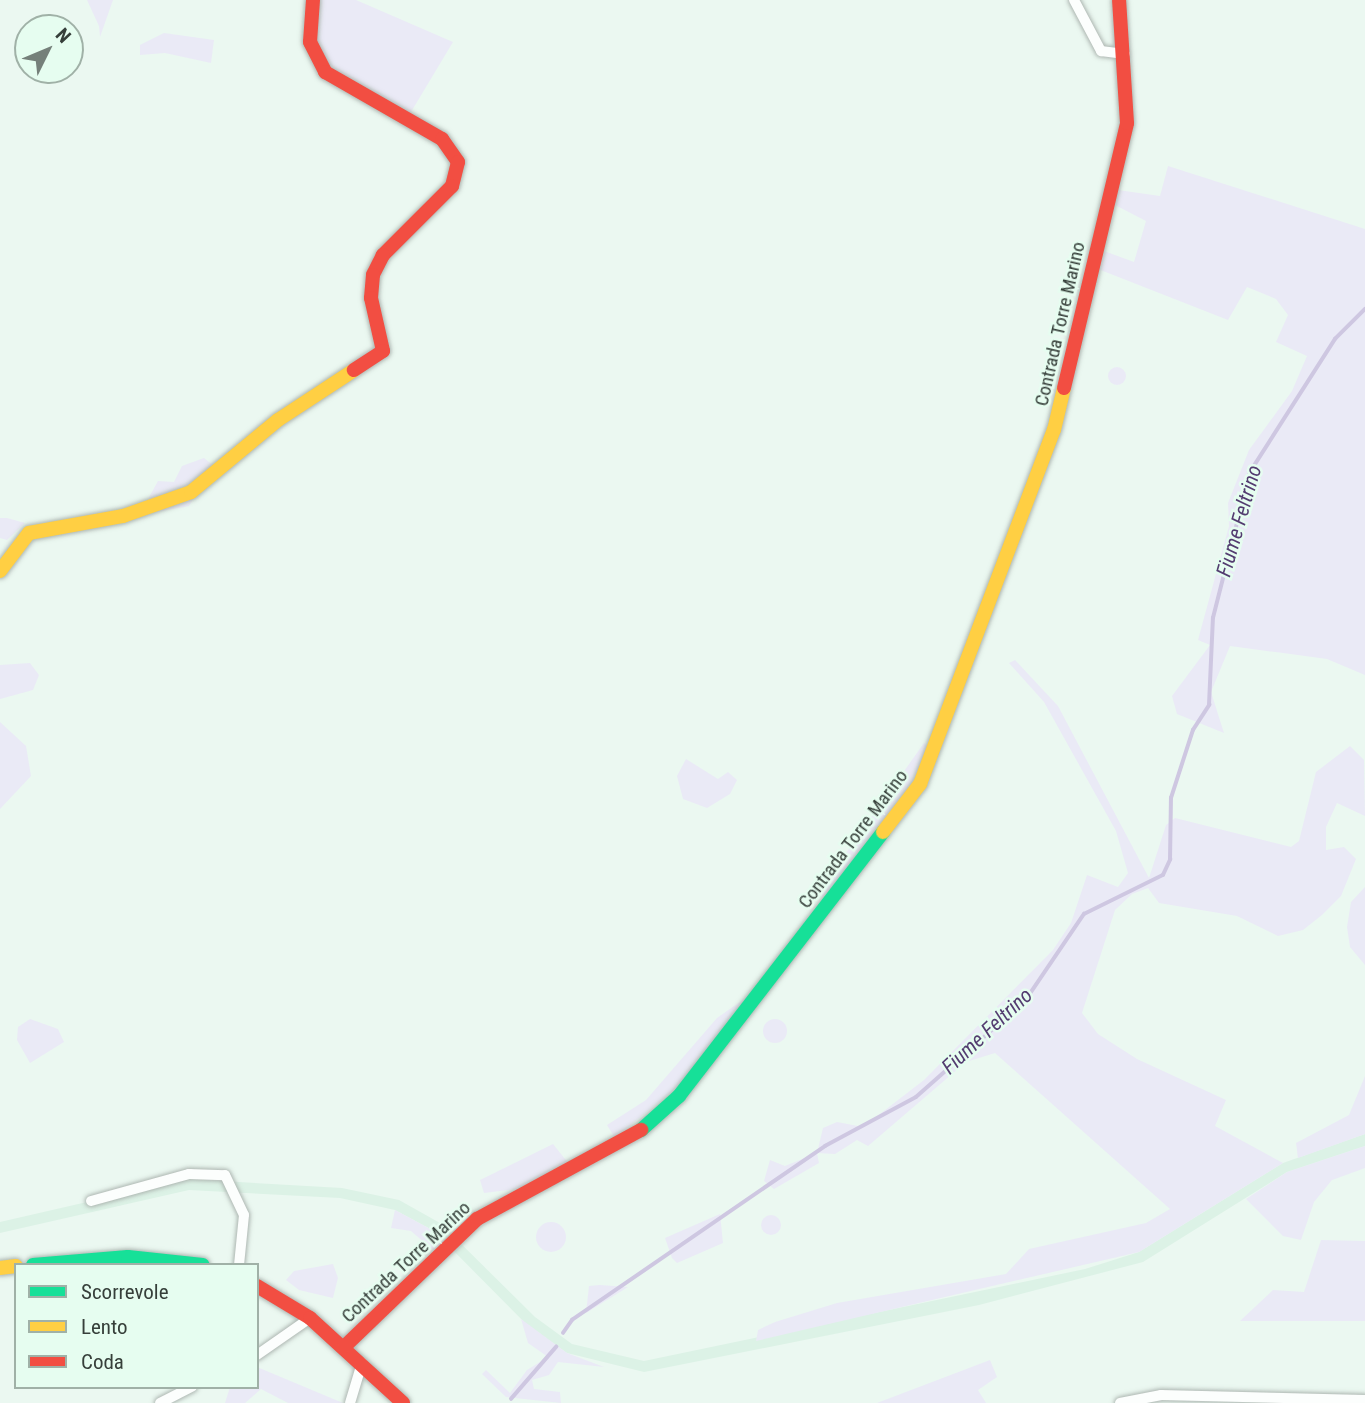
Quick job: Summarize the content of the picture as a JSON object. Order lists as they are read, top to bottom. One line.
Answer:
{"streets":{"street":["Contrada Torre Marino"]},"water":["Fiume Feltrino"],"legend":["Scorrevole","Lento","Coda"],"north":"top right"}
